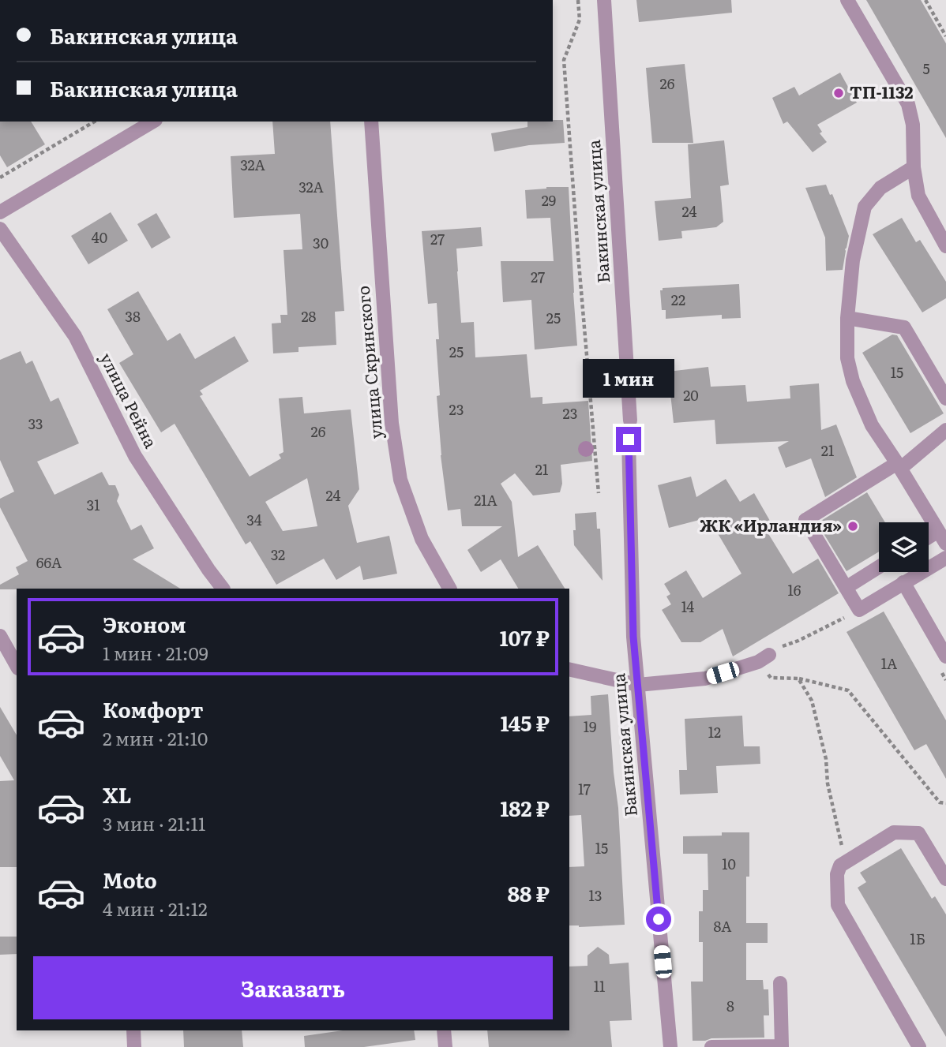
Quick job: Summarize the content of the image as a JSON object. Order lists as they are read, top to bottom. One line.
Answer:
{"streets":{"street":["Бакинская улица","улица Скринского","улица Рейна"]},"places":["ТП-1132","ЖК «Ирландия»"],"house_numbers":["5","26","32А","32А","29","24","40","27","30","27","22","38","28","25","25","15","20","23","23","33","26","21","21","24","21А","31","34","32","66А","16","14","1А","19","12","17","15","10","13","8А","1Б","11","8"],"page":{"banner":["Бакинская улица","Бакинская улица"],"bubble":"1 мин","list":[{"name":"Эконом","note":"1 мин · 21:09","value":"107 ₽"},{"name":"Комфорт","note":"2 мин · 21:10","value":"145 ₽"},{"name":"XL","note":"3 мин · 21:11","value":"182 ₽"},{"name":"Moto","note":"4 мин · 21:12","value":"88 ₽"}],"buttons":"Заказать"}}
